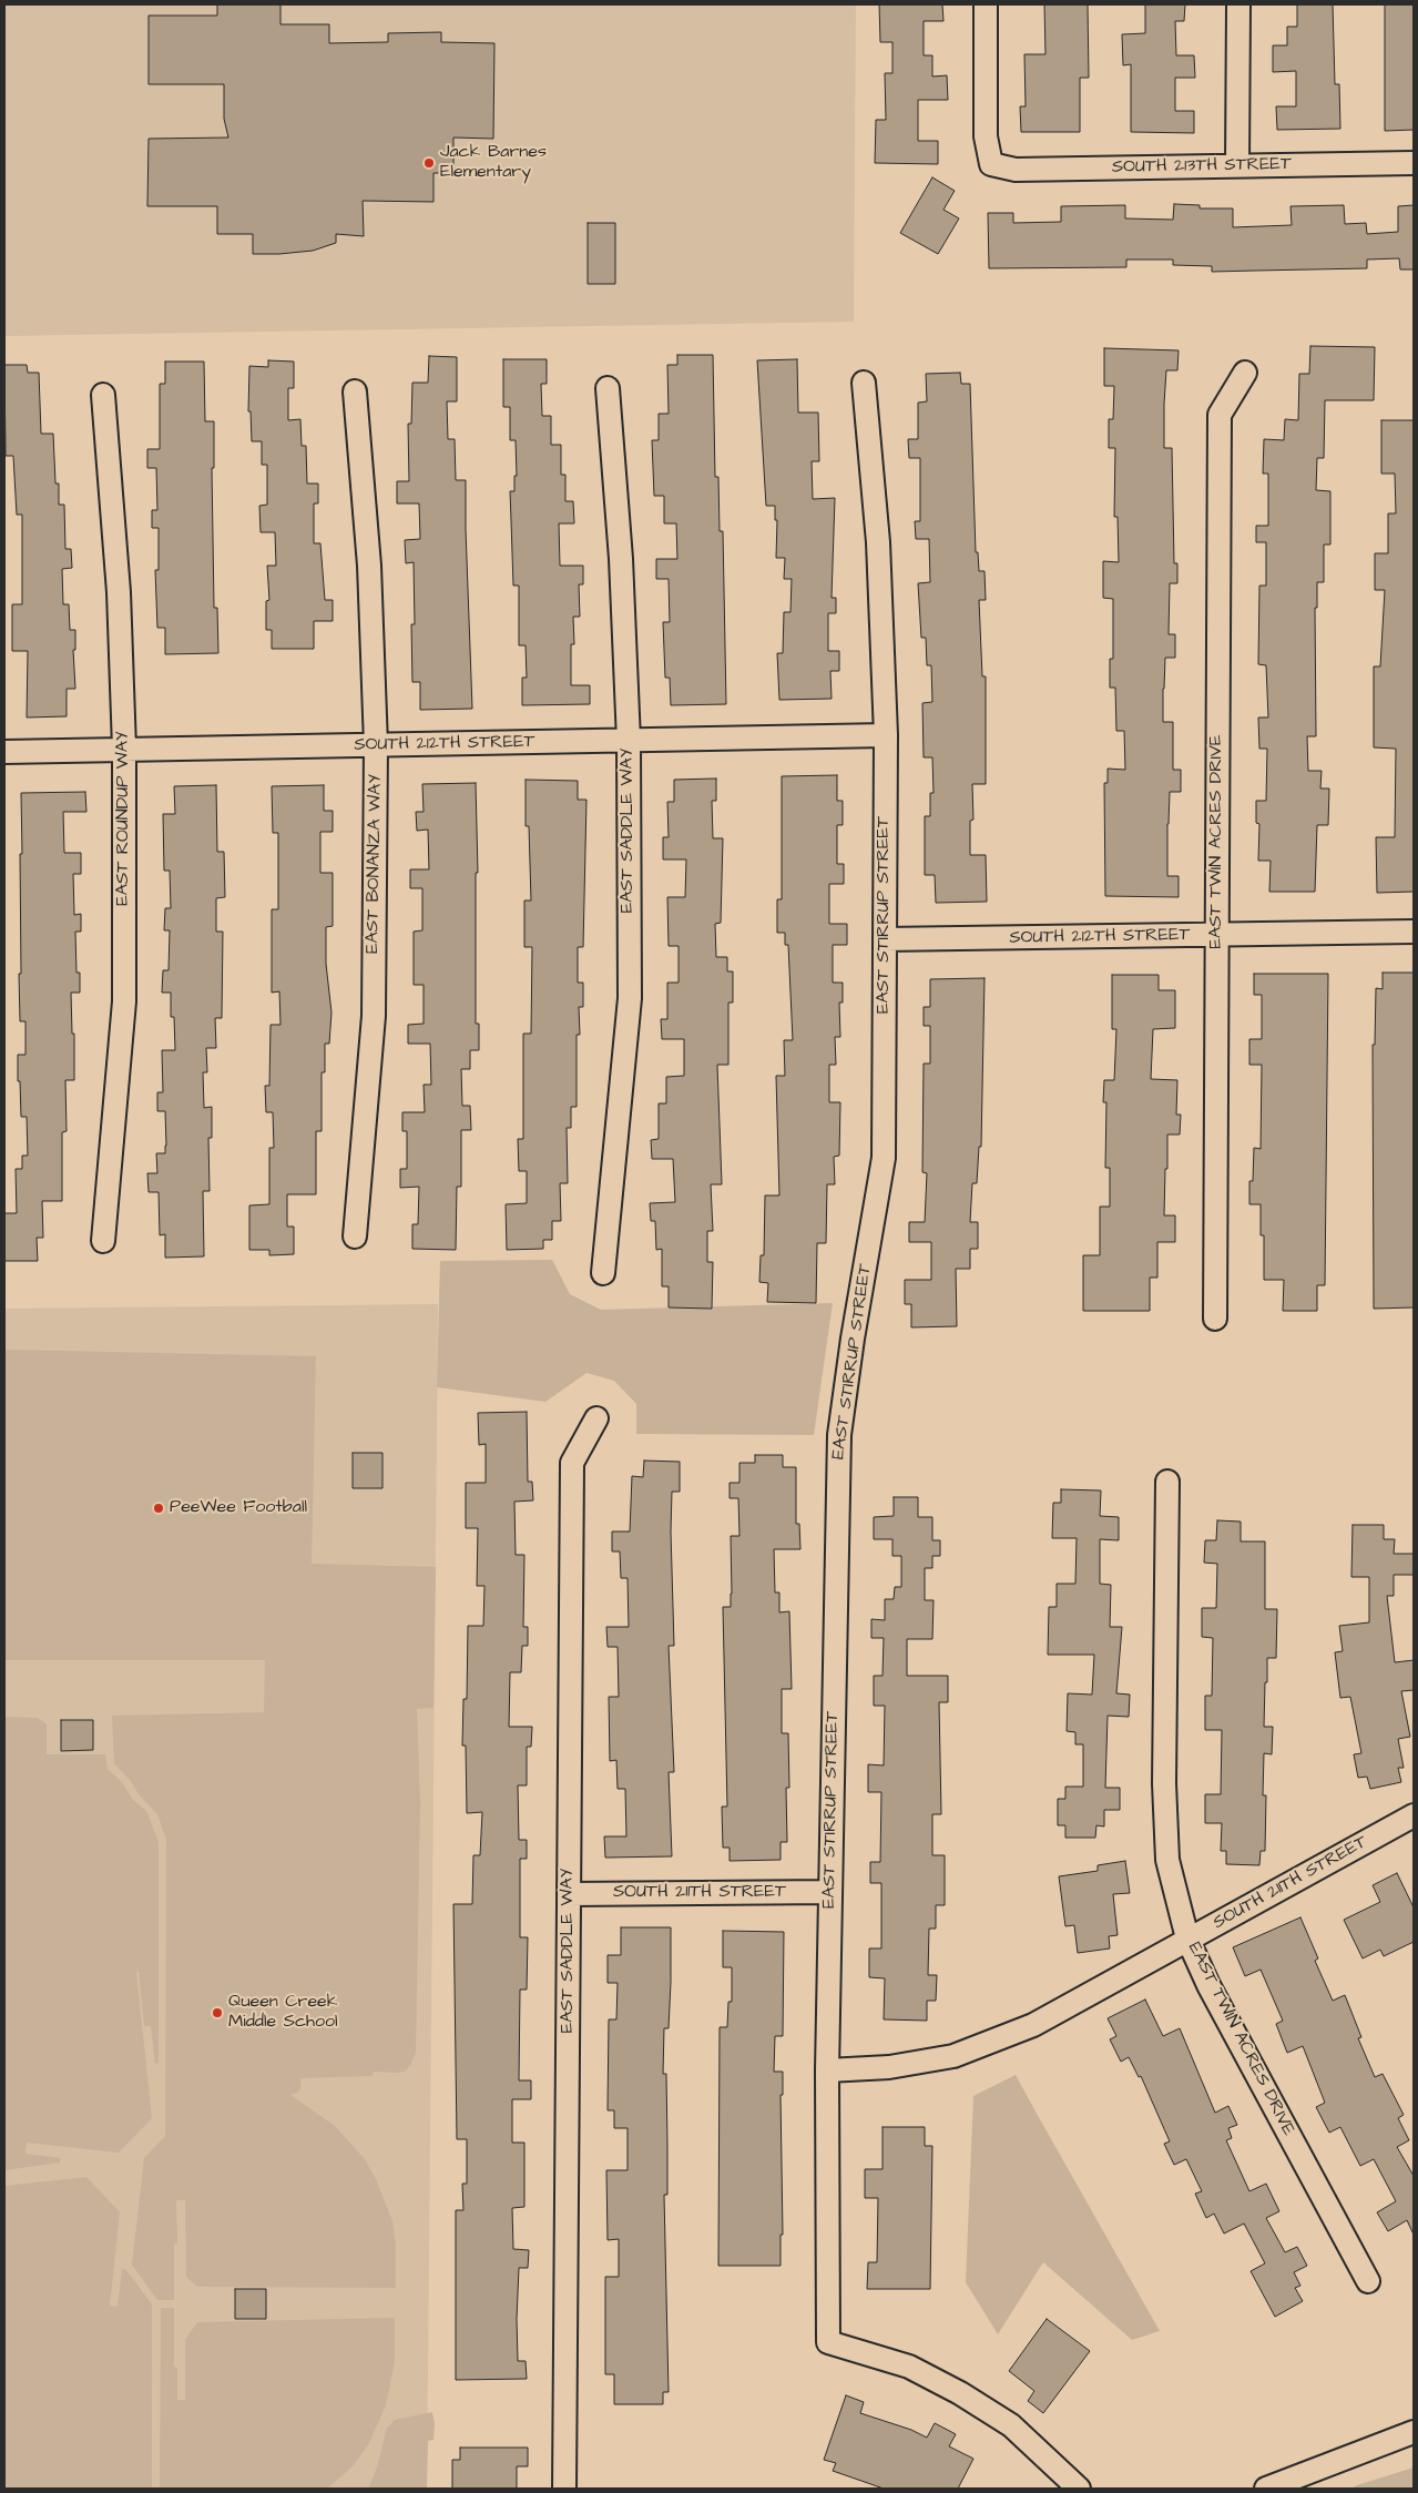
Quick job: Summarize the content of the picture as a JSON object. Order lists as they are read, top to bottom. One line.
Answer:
{"streets":{"street":["SOUTH 213TH STREET","SOUTH 212TH STREET","EAST ROUNDUP WAY","EAST SADDLE WAY","EAST TWIN ACRES DRIVE","EAST BONANZA WAY","EAST STIRRUP STREET","SOUTH 211TH STREET"]},"crossings":[["SOUTH 212TH STREET","EAST ROUNDUP WAY"],["SOUTH 212TH STREET","EAST SADDLE WAY"],["SOUTH 212TH STREET","EAST TWIN ACRES DRIVE"],["SOUTH 212TH STREET","EAST BONANZA WAY"],["SOUTH 212TH STREET","EAST STIRRUP STREET"],["EAST SADDLE WAY","SOUTH 211TH STREET"],["EAST TWIN ACRES DRIVE","SOUTH 211TH STREET"],["EAST STIRRUP STREET","SOUTH 211TH STREET"]],"places":["Jack Barnes Elementary","PeeWee Football","Queen Creek Middle School"]}
